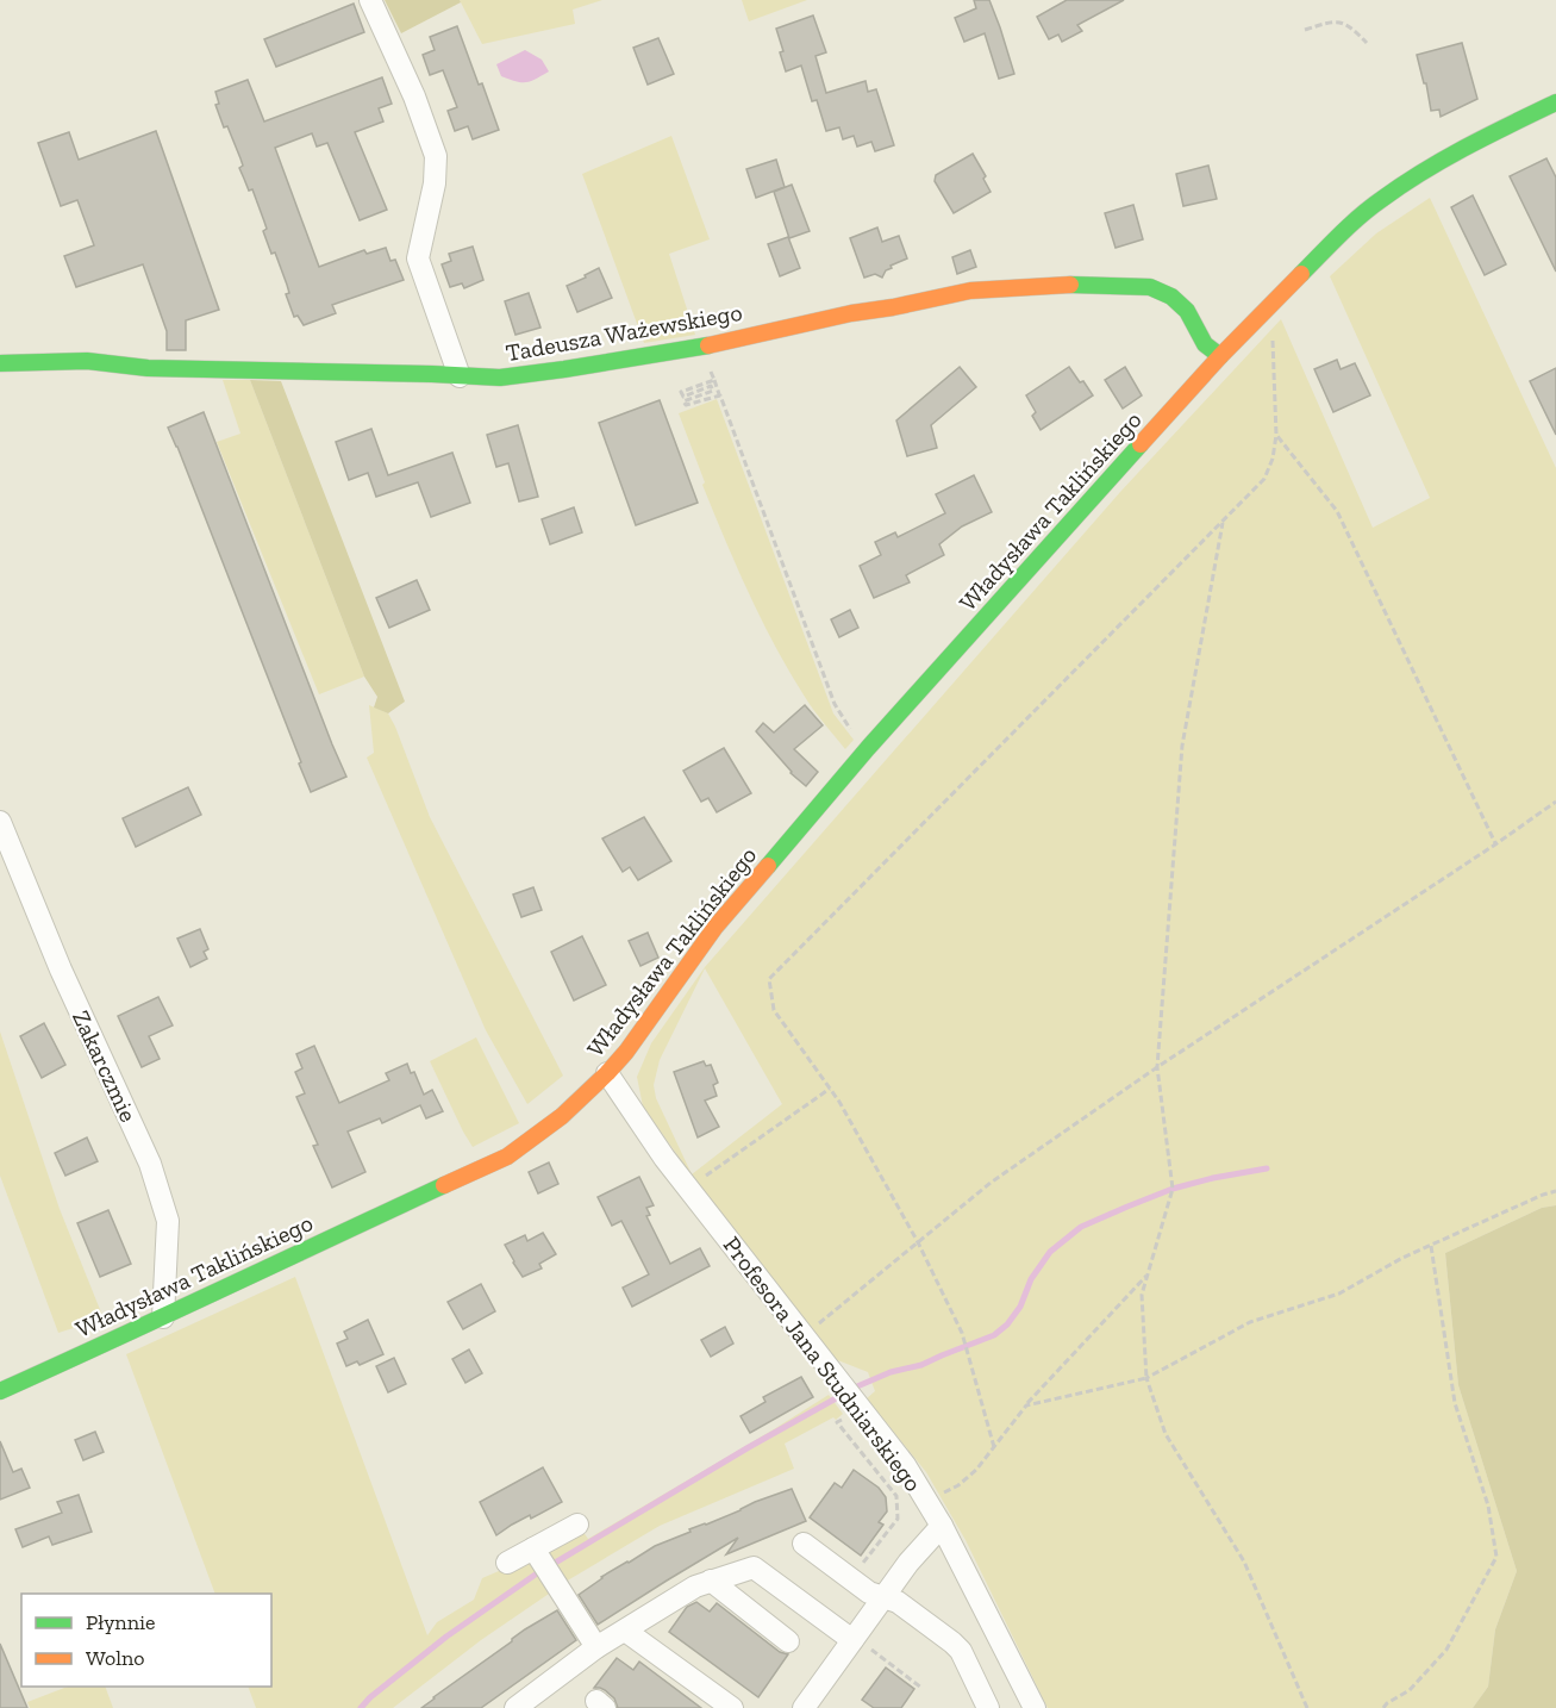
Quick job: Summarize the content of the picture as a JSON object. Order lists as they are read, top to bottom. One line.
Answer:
{"streets":{"street":["Tadeusza Ważewskiego","Władysława Taklińskiego","Zakarczmie","Profesora Jana Studniarskiego"]},"crossings":[["Tadeusza Ważewskiego","Władysława Taklińskiego"],["Władysława Taklińskiego","Zakarczmie"],["Władysława Taklińskiego","Profesora Jana Studniarskiego"]],"legend":["Płynnie","Wolno"]}
